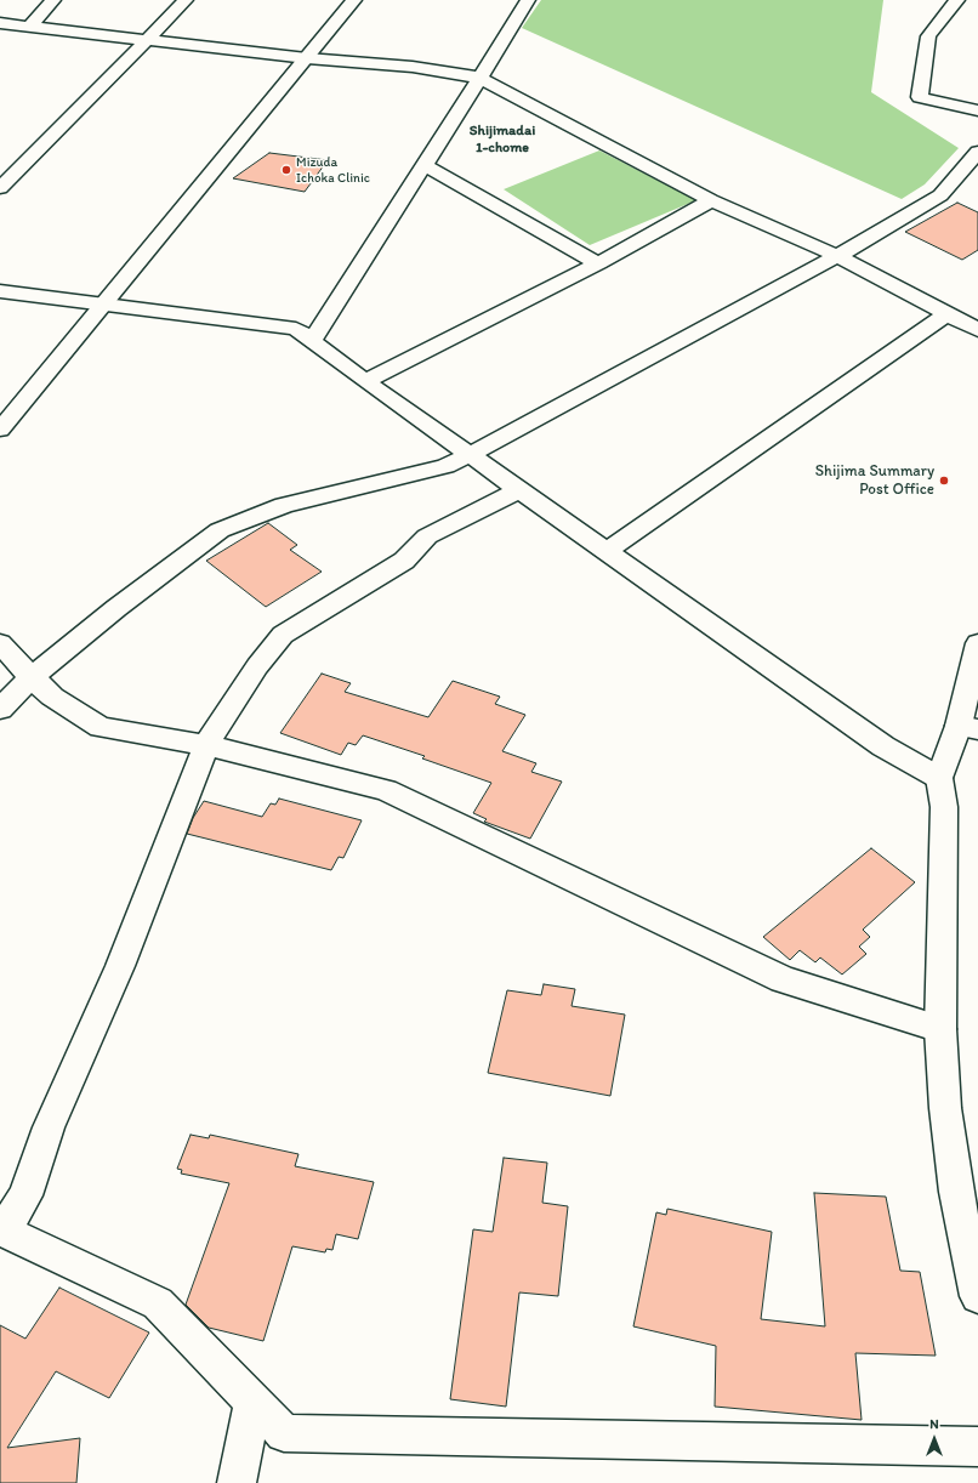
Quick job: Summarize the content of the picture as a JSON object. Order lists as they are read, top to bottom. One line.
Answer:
{"districts":["Shijimadai 1-chome"],"places":["Mizuda Ichoka Clinic","Shijima Summary Post Office"],"north":"top"}
